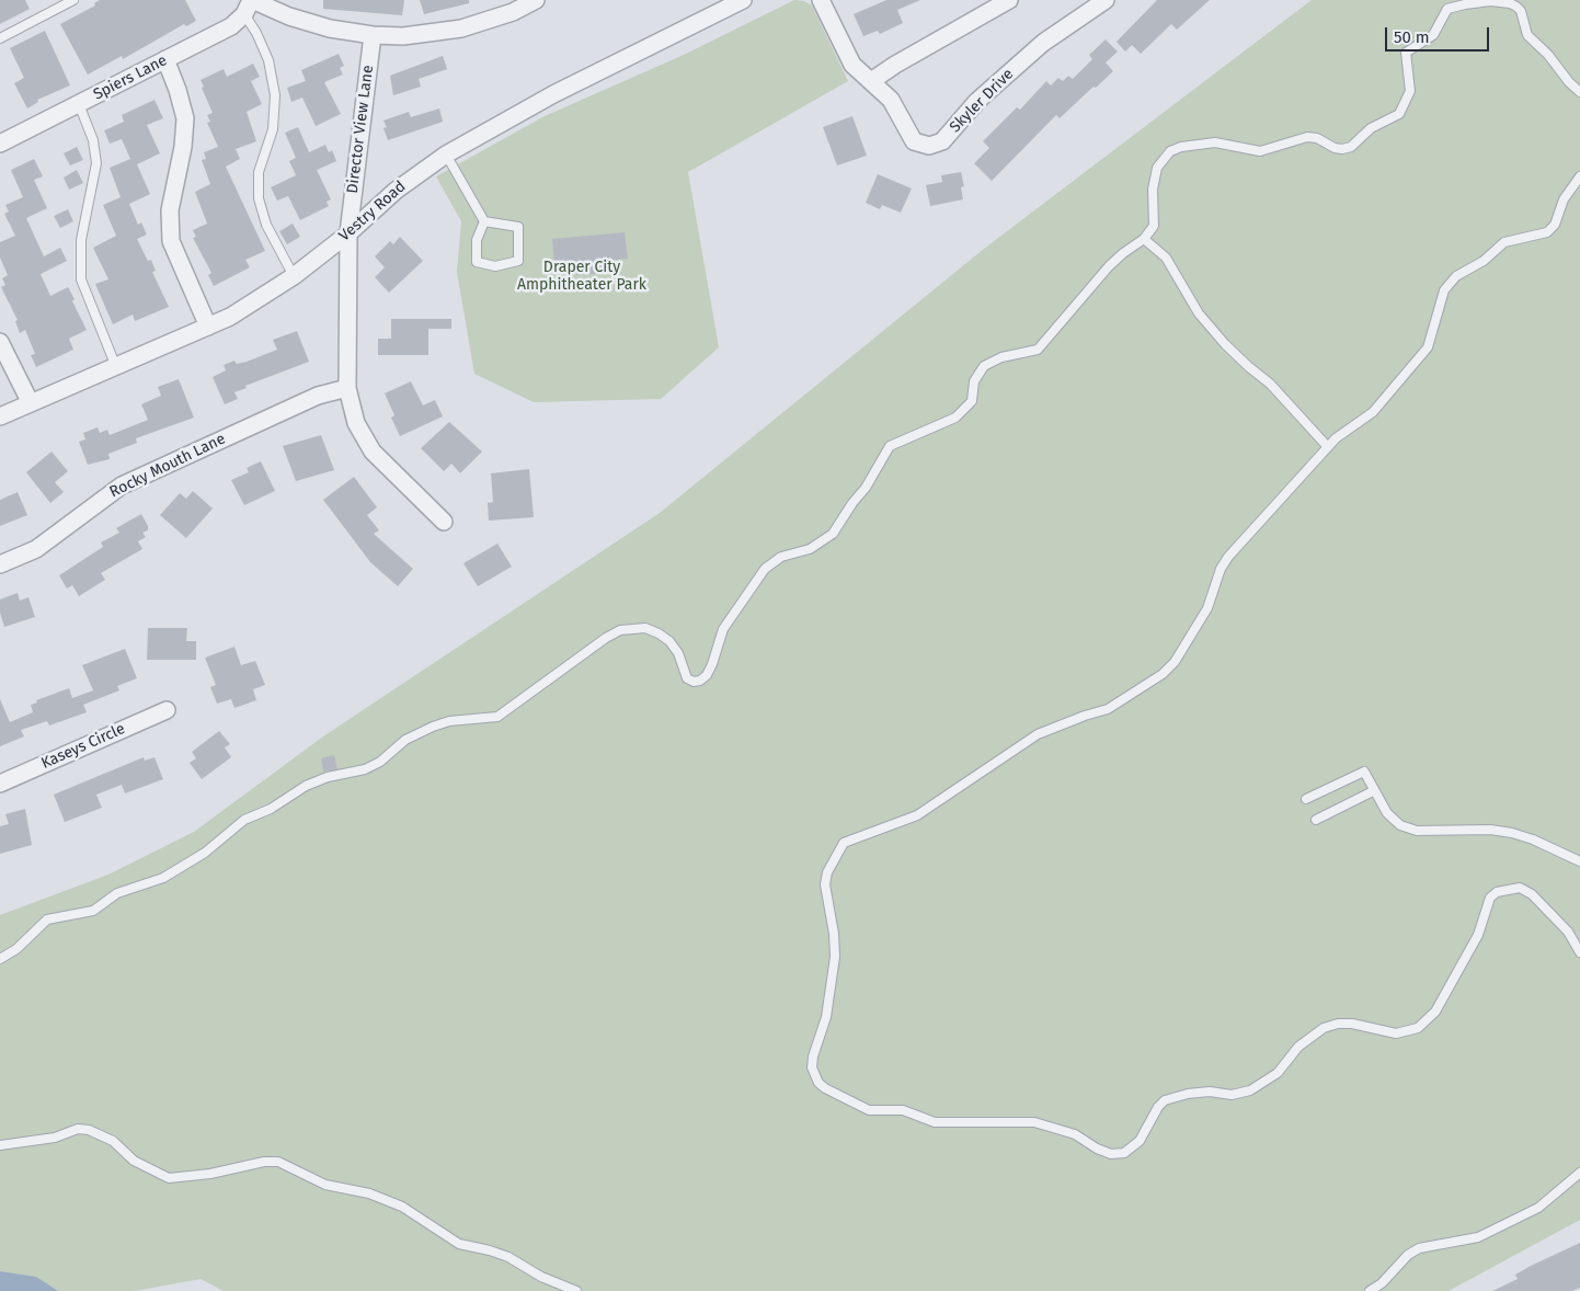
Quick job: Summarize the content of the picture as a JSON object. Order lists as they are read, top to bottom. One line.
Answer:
{"streets":{"street":["Spiers Lane","Skyler Drive","Director View Lane","Vestry Road","Rocky Mouth Lane","Kaseys Circle"]},"crossings":[["Director View Lane","Vestry Road"],["Director View Lane","Rocky Mouth Lane"]],"parks":["Draper City Amphitheater Park"],"scale_bar":"50 m"}
